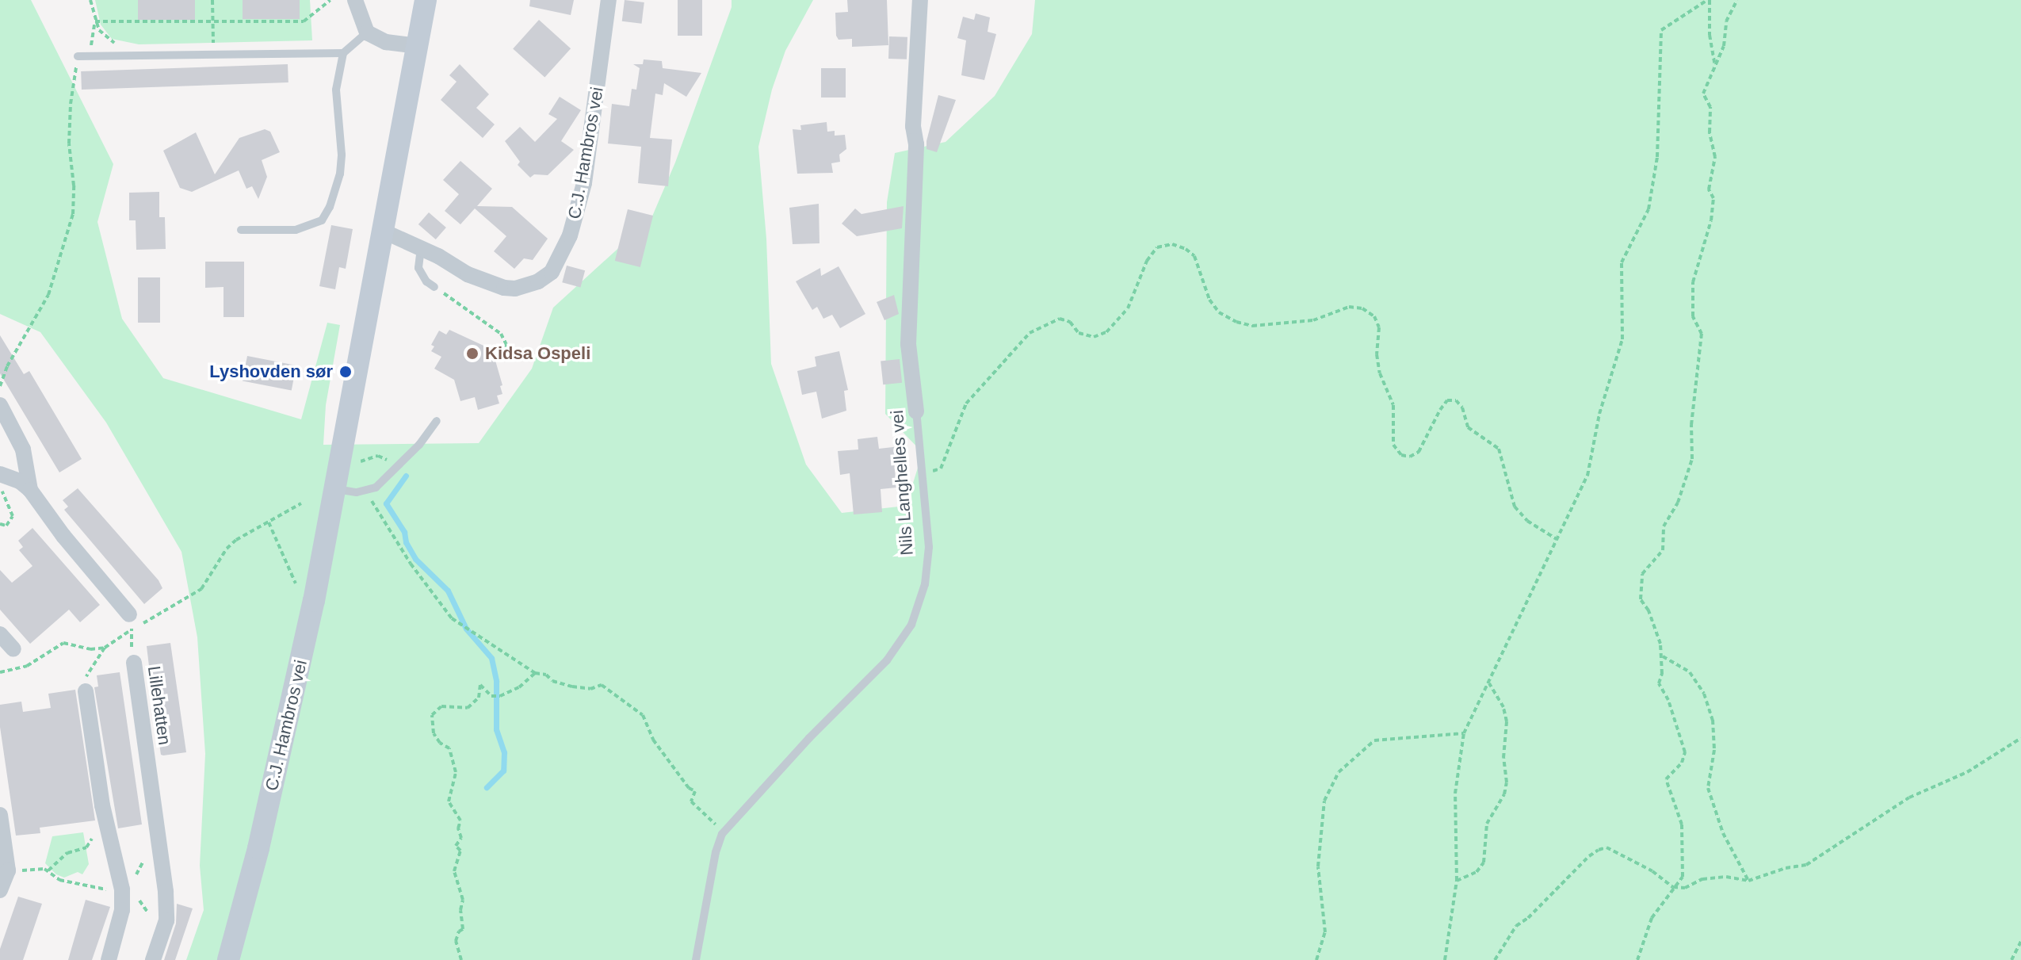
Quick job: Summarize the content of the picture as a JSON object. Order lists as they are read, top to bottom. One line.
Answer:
{"streets":{"main road":["C.J. Hambros vei"],"street":["Nils Langhelles vei","Lillehatten"]},"places":["Kidsa Ospeli","Lyshovden sør"]}
